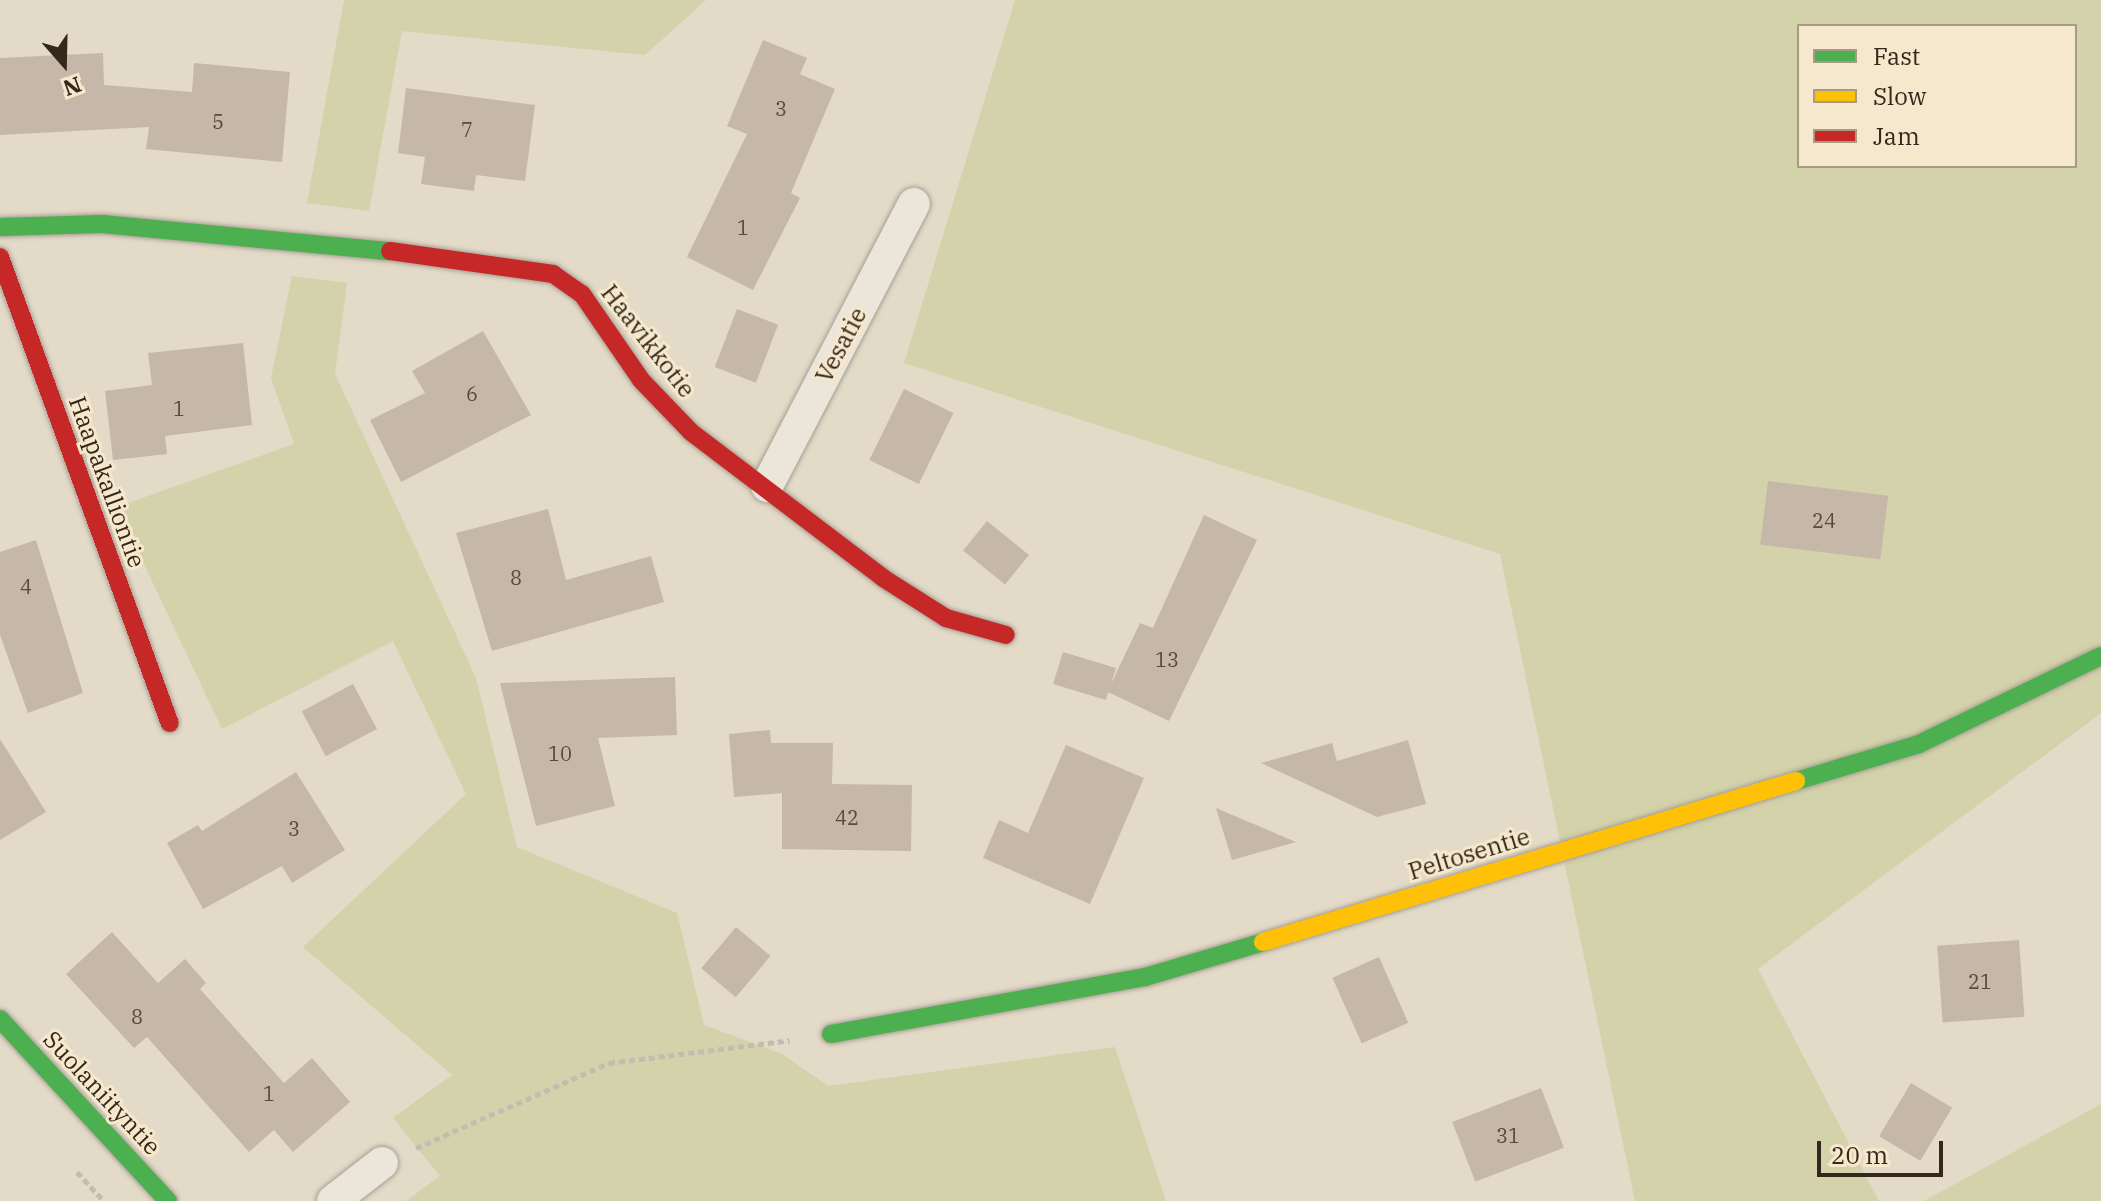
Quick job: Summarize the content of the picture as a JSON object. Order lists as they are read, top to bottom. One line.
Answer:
{"streets":{"street":["Haavikkotie","Vesatie","Haapakalliontie","Peltosentie","Suolaniityntie"]},"crossings":[["Haavikkotie","Vesatie"]],"house_numbers":["3","5","7","1","6","1","24","8","4","13","10","42","3","21","8","1","31"],"legend":["Fast","Slow","Jam"],"scale_bar":"20 m","north":"bottom"}
